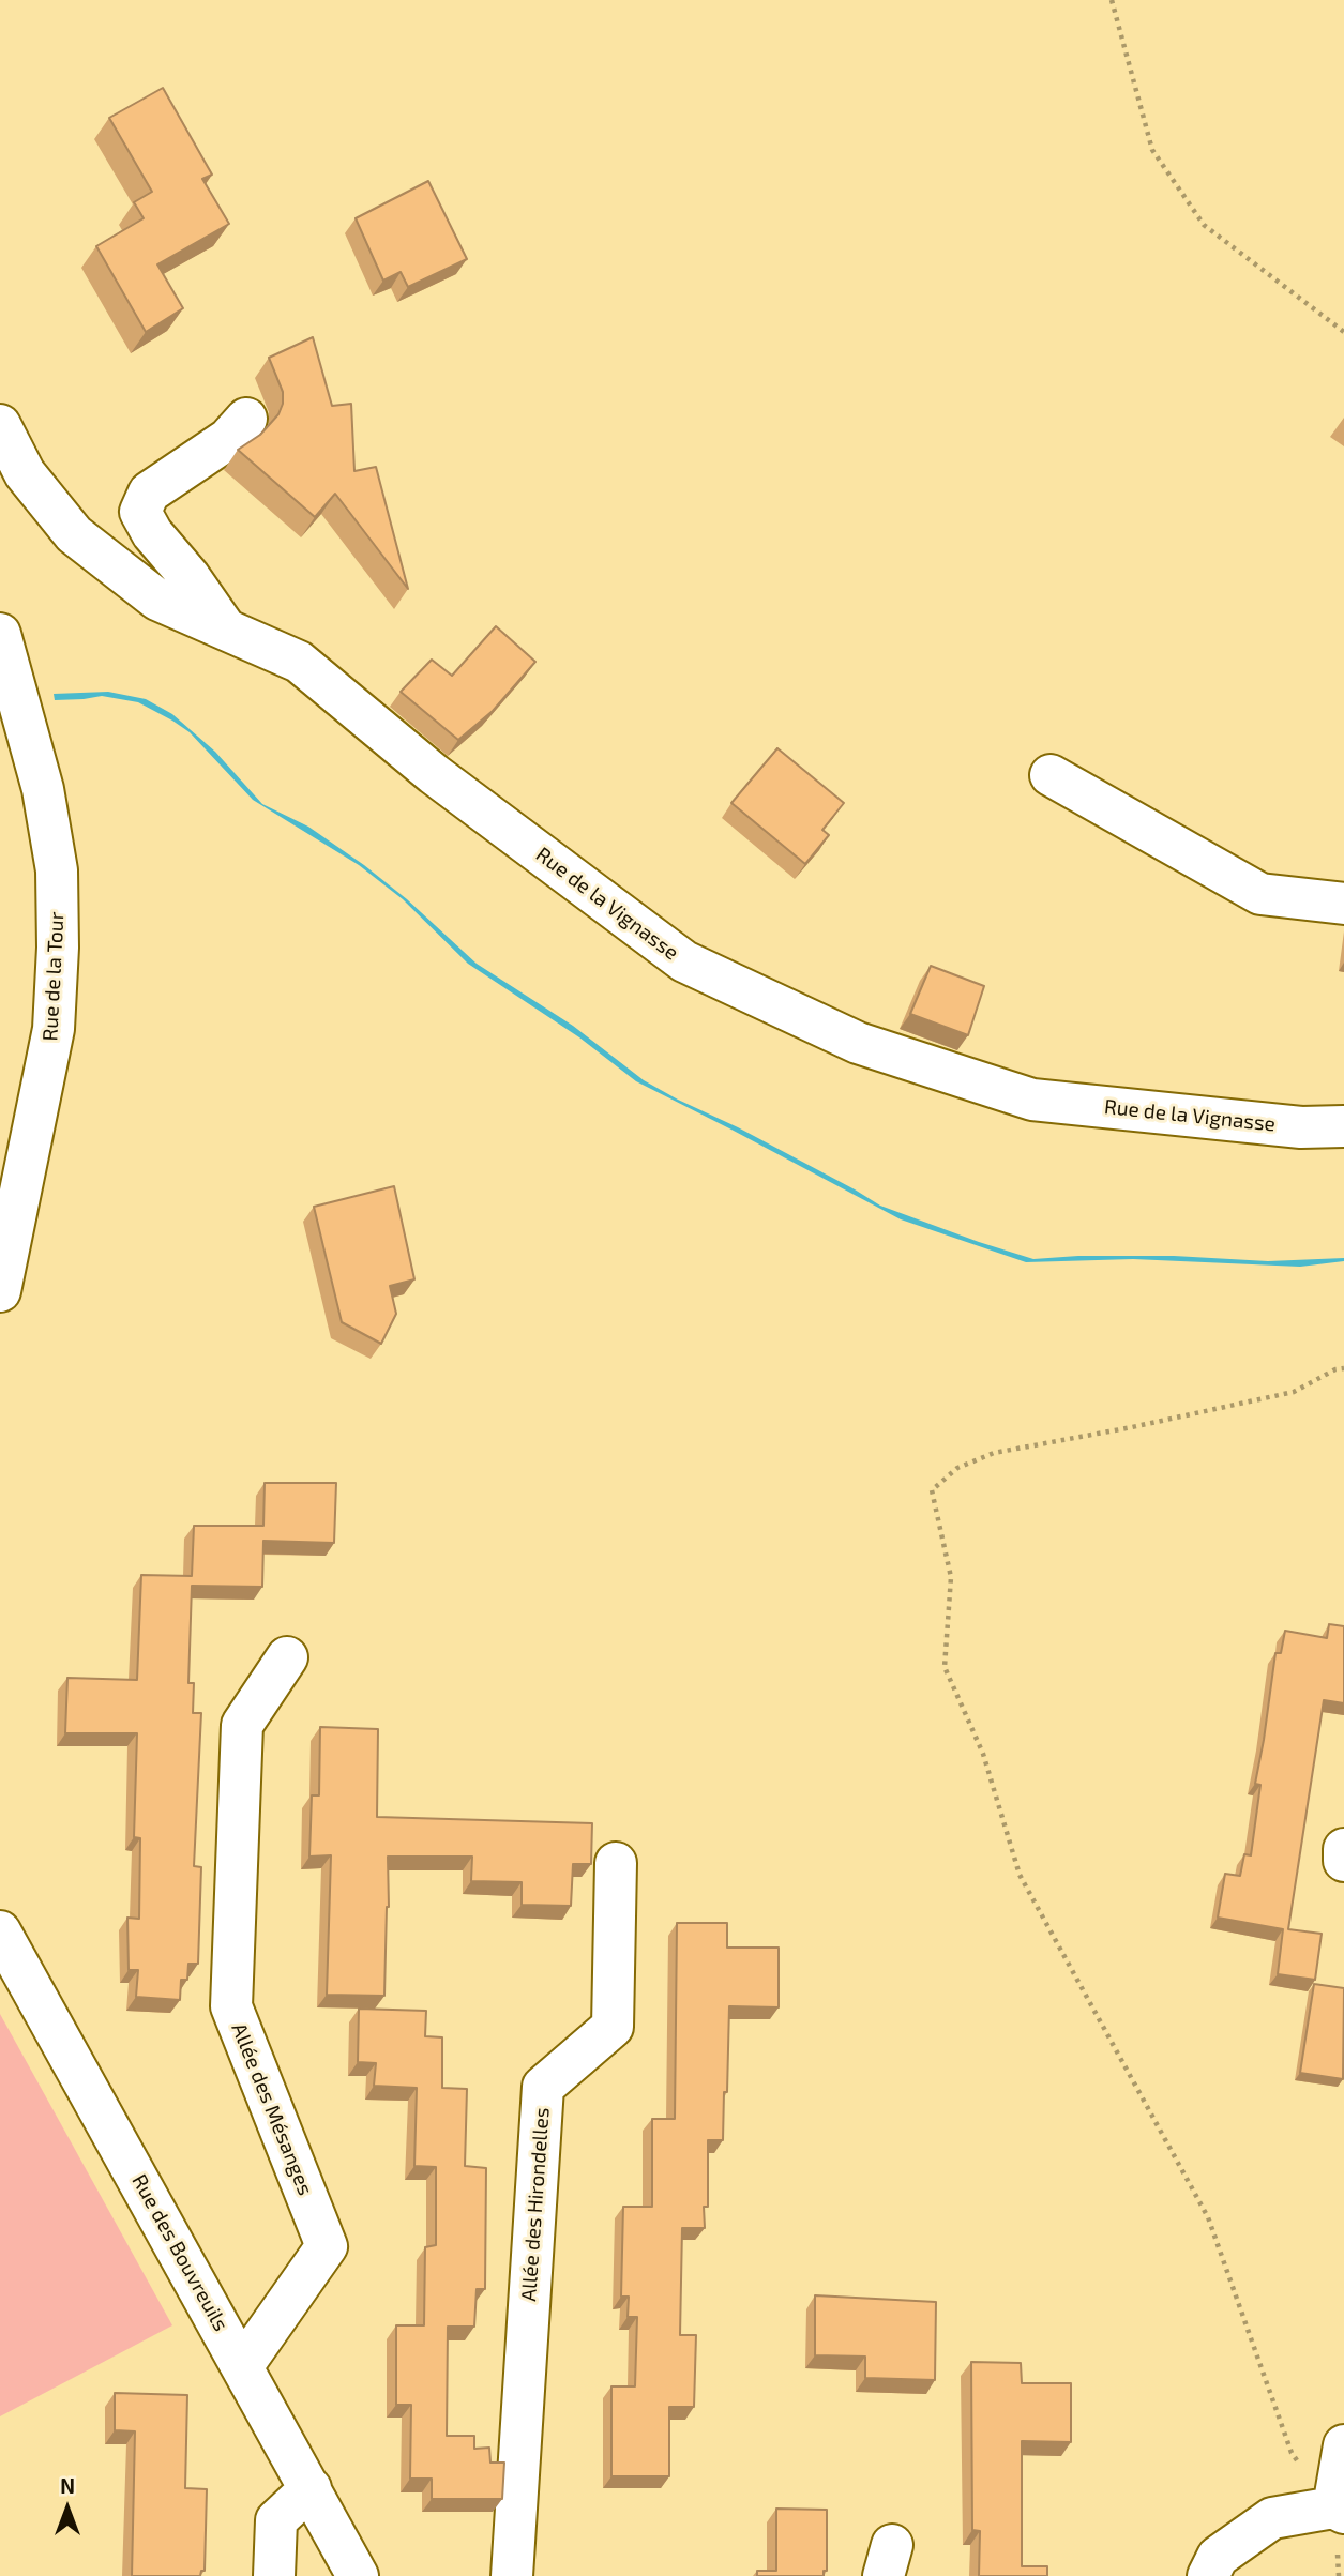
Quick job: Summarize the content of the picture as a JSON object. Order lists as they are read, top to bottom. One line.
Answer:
{"streets":{"street":["Rue de la Vignasse","Rue de la Tour","Allée des Mésanges","Allée des Hirondelles","Rue des Bouvreuils"]},"crossings":[["Allée des Mésanges","Rue des Bouvreuils"]],"north":"top"}
